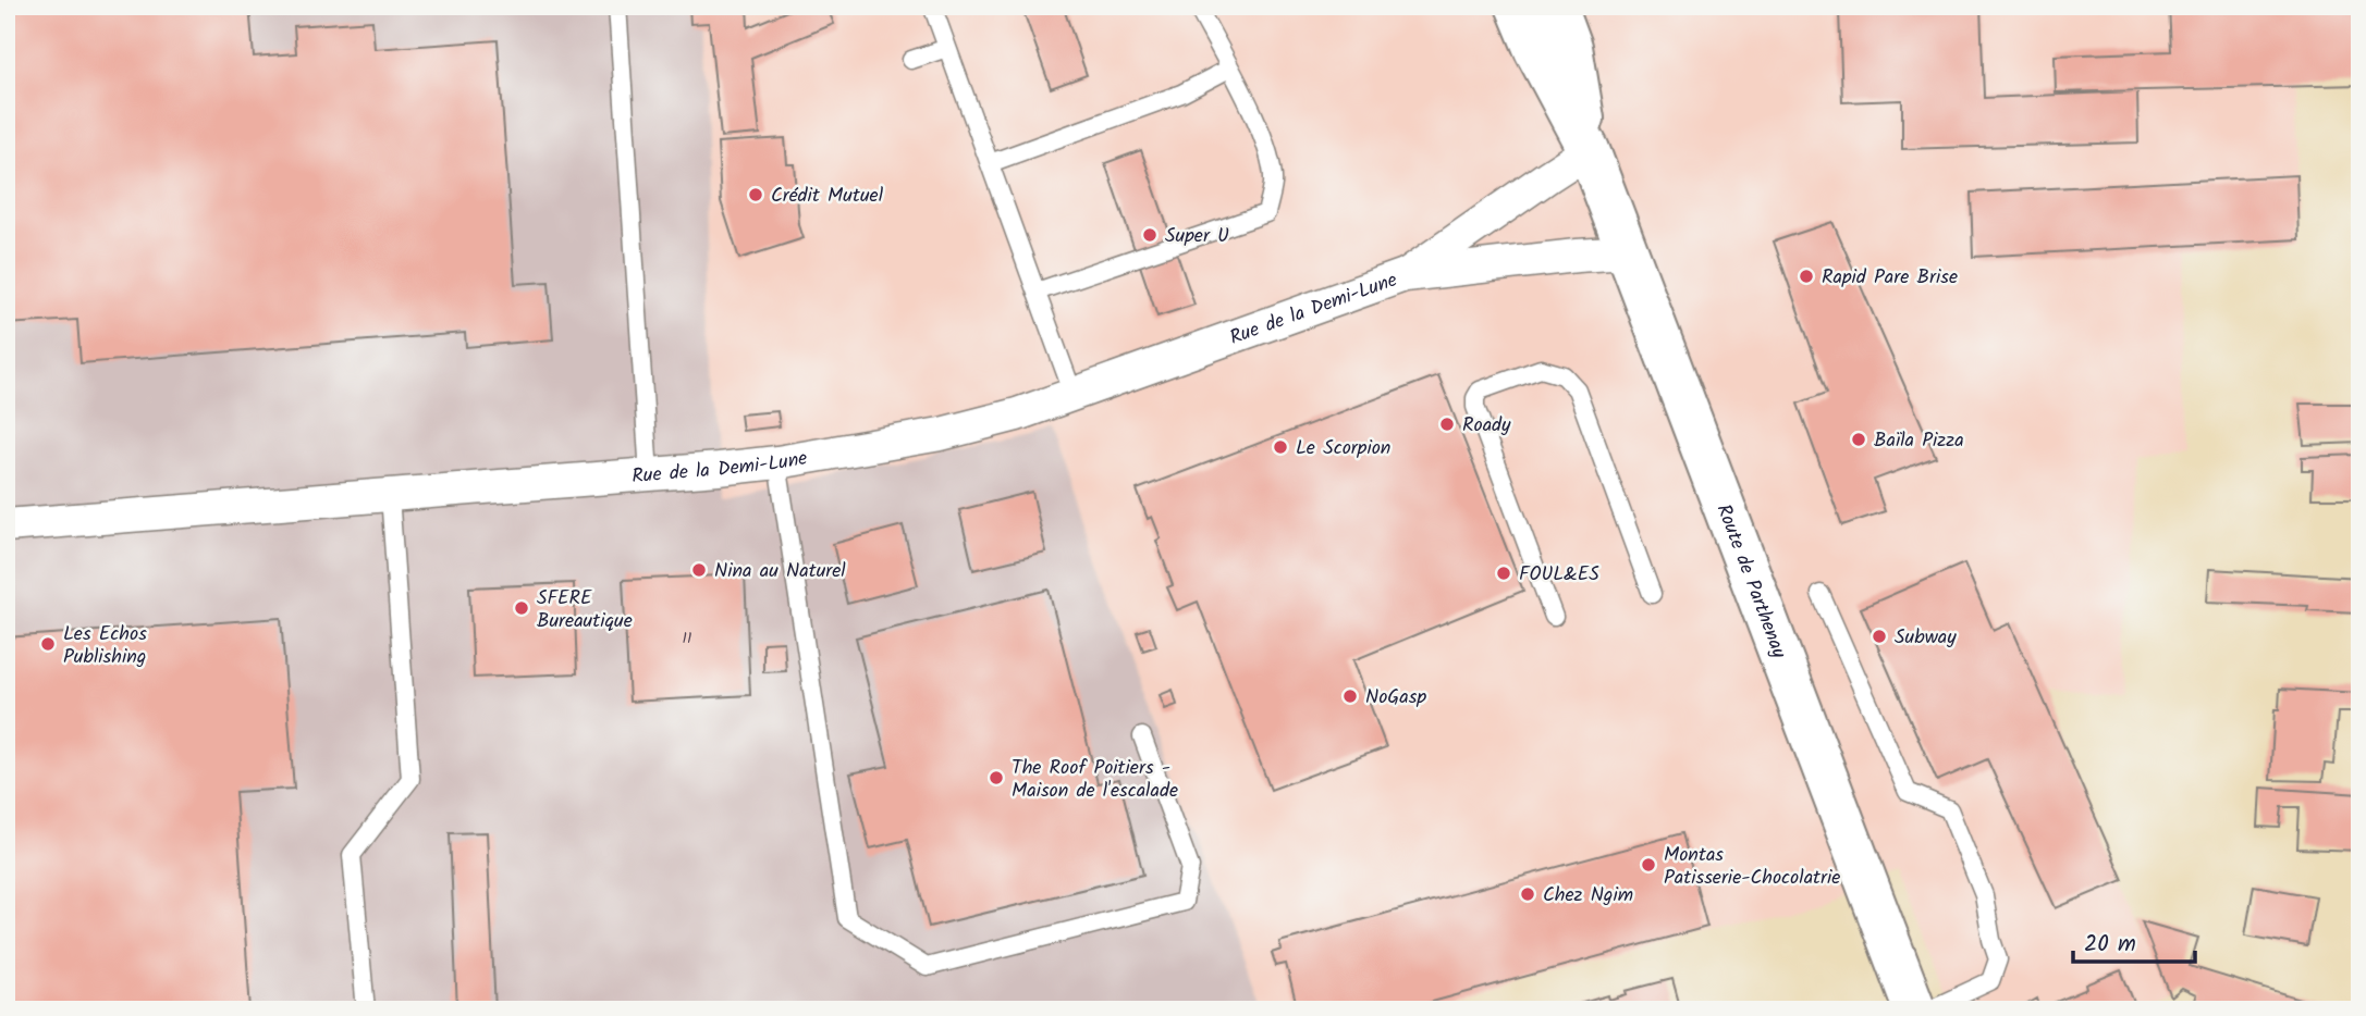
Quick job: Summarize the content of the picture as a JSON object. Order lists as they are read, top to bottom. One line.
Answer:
{"streets":{"main road":["Route de Parthenay"],"street":["Rue de la Demi-Lune"]},"crossings":[["Rue de la Demi-Lune","Route de Parthenay"]],"places":["Crédit Mutuel","Super U","Rapid Pare Brise","Roady","Baïla Pizza","Le Scorpion","Nina au Naturel","FOUL&ES","SFERE Bureautique","Subway","Les Echos Publishing","NoGasp","The Roof Poitiers - Maison de l'escalade","Montas Patisserie-Chocolatrie","Chez Ngim"],"house_numbers":["11"],"scale_bar":"20 m"}
